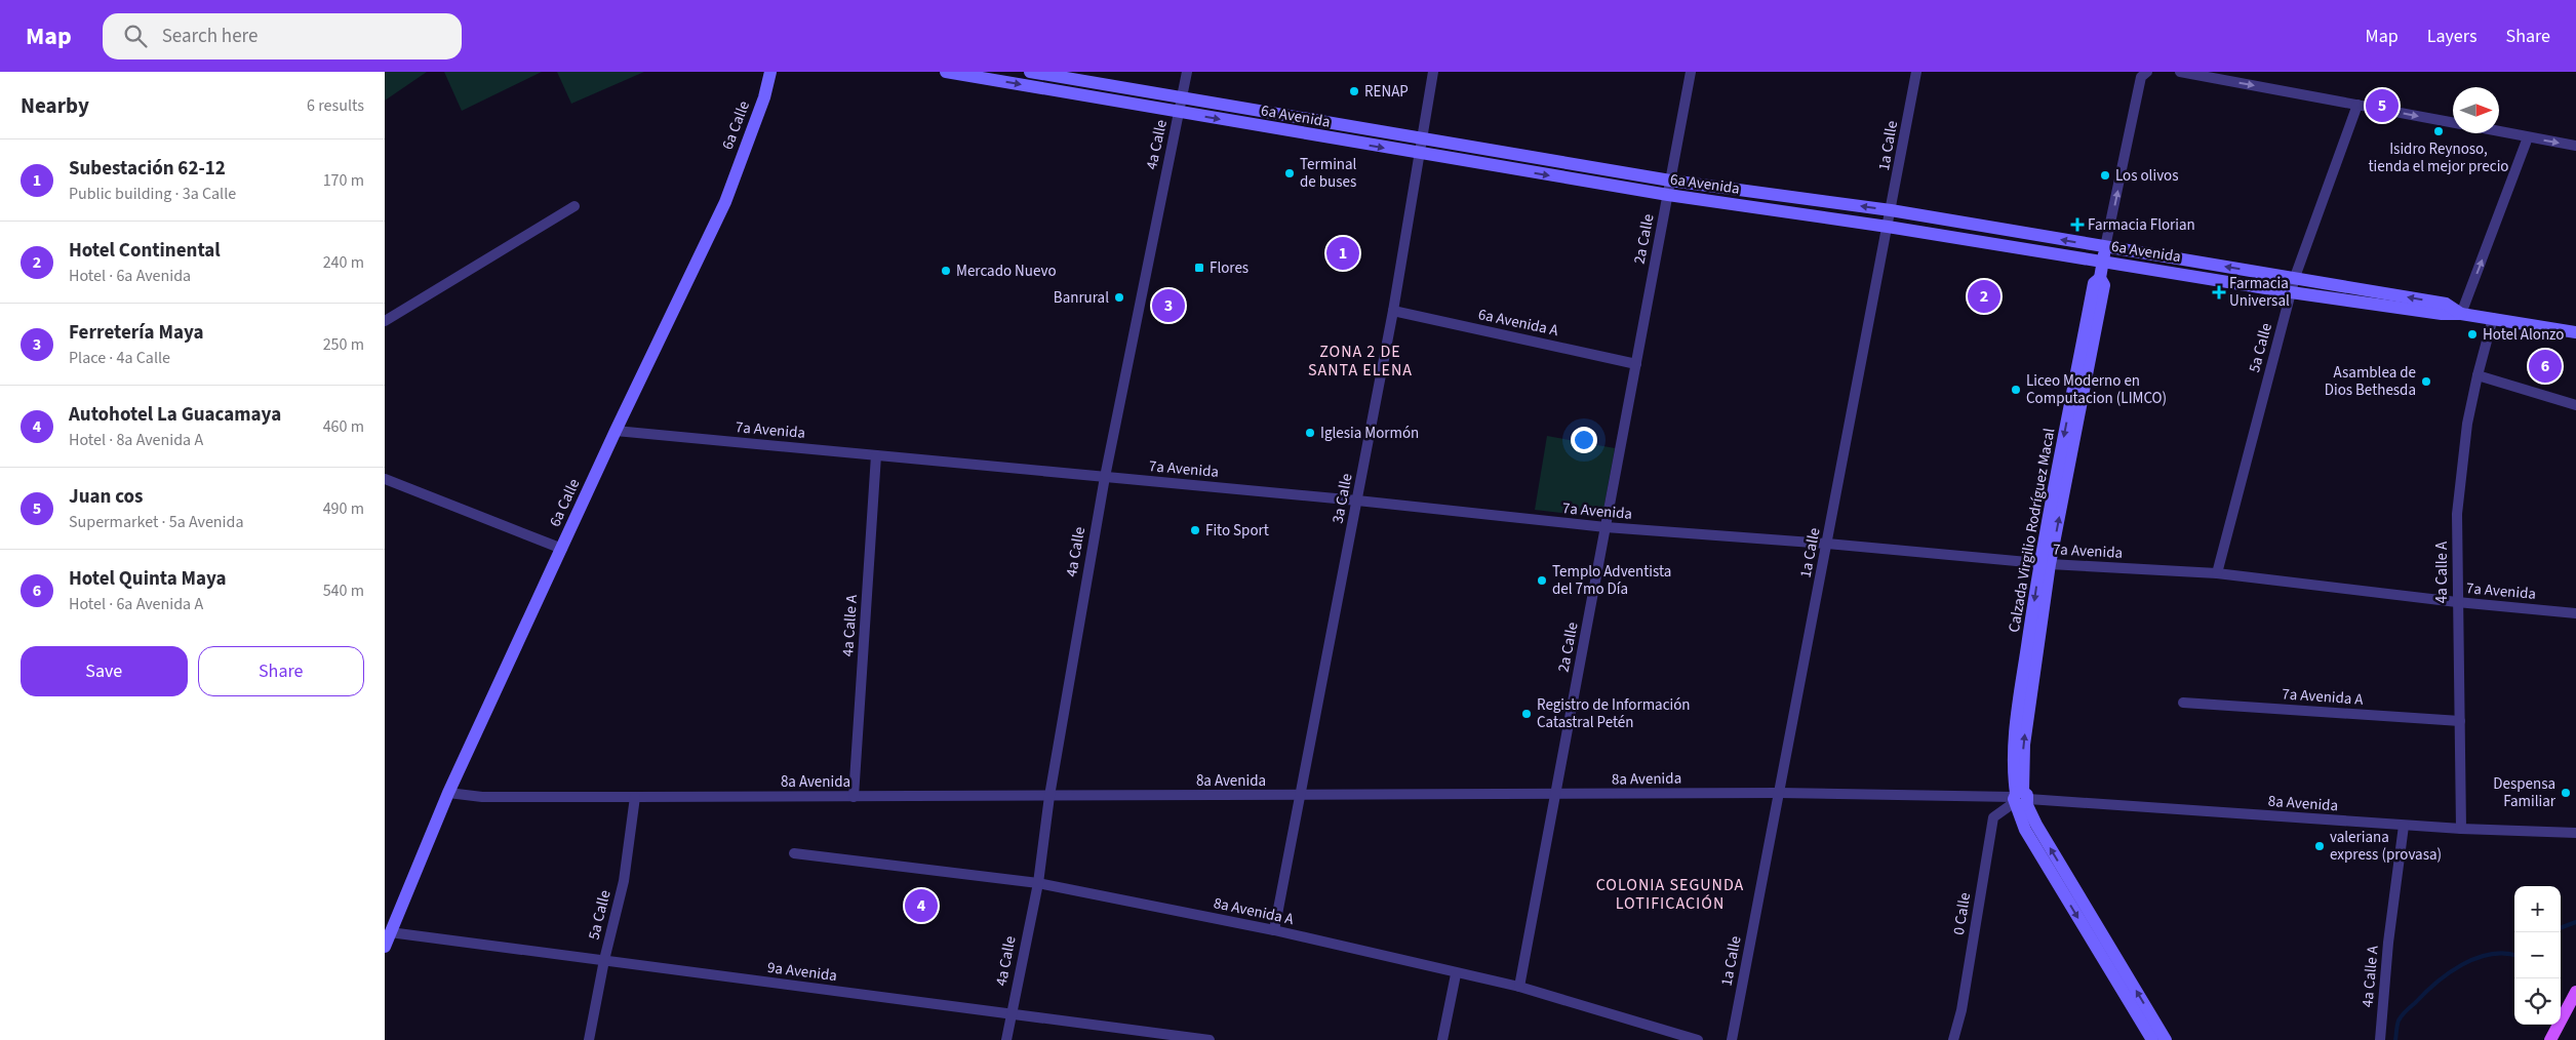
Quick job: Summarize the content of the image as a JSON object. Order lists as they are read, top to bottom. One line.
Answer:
{"streets":{"street":["6a Avenida","6a Calle","4a Calle","1a Calle","2a Calle","6a Avenida A","5a Calle","7a Avenida","3a Calle","Calzada Virgilio Rodríguez Macal","4a Calle A","7a Avenida A","8a Avenida","8a Avenida A","0 Calle","9a Avenida"]},"crossings":[["6a Avenida","4a Calle"],["6a Avenida","1a Calle"],["6a Avenida","2a Calle"],["6a Avenida","5a Calle"],["6a Avenida","3a Calle"],["6a Avenida","Calzada Virgilio Rodríguez Macal"],["6a Avenida","4a Calle A"],["6a Calle","7a Avenida"],["6a Calle","8a Avenida"],["6a Calle","9a Avenida"],["4a Calle","7a Avenida"],["4a Calle","8a Avenida"],["4a Calle","8a Avenida A"],["4a Calle","9a Avenida"],["1a Calle","7a Avenida"],["1a Calle","8a Avenida"],["2a Calle","6a Avenida A"],["2a Calle","7a Avenida"],["2a Calle","8a Avenida"],["2a Calle","8a Avenida A"],["6a Avenida A","3a Calle"],["5a Calle","7a Avenida"],["5a Calle","8a Avenida"],["5a Calle","9a Avenida"],["7a Avenida","3a Calle"],["7a Avenida","Calzada Virgilio Rodríguez Macal"],["7a Avenida","4a Calle A"],["3a Calle","8a Avenida"],["3a Calle","8a Avenida A"],["Calzada Virgilio Rodríguez Macal","8a Avenida"],["Calzada Virgilio Rodríguez Macal","0 Calle"],["4a Calle A","7a Avenida A"],["4a Calle A","8a Avenida"],["8a Avenida","0 Calle"]],"districts":["ZONA 2 DE SANTA ELENA","COLONIA SEGUNDA LOTIFICACIÓN"],"places":{"other":["RENAP","Isidro Reynoso, tienda el mejor precio","Terminal de buses","Los olivos","Mercado Nuevo","Banrural","Hotel Alonzo","Asamblea de Dios Bethesda","Liceo Moderno en Computacion (LIMCO)","Iglesia Mormón","Fito Sport","Templo Adventista del 7mo Día","Registro de Información Catastral Petén","Despensa Familiar","valeriana express (provasa)"],"health":["Farmacia Florian","Farmacia Universal"],"transit":["Flores"]},"north":"right","page":{"header":"Map","search":"Search here","nav":["Map","Layers","Share"],"heading":["Nearby","6 results"],"pins":["5","1","2","3","6","4"],"list":[{"mark":"1","name":"Subestación 62-12","note":"Public building · 3a Calle","value":"170 m"},{"mark":"2","name":"Hotel Continental","note":"Hotel · 6a Avenida","value":"240 m"},{"mark":"3","name":"Ferretería Maya","note":"Place · 4a Calle","value":"250 m"},{"mark":"4","name":"Autohotel La Guacamaya","note":"Hotel · 8a Avenida A","value":"460 m"},{"mark":"5","name":"Juan cos","note":"Supermarket · 5a Avenida","value":"490 m"},{"mark":"6","name":"Hotel Quinta Maya","note":"Hotel · 6a Avenida A","value":"540 m"}],"buttons":["Save","Share"],"map_buttons":["+","−"]}}
